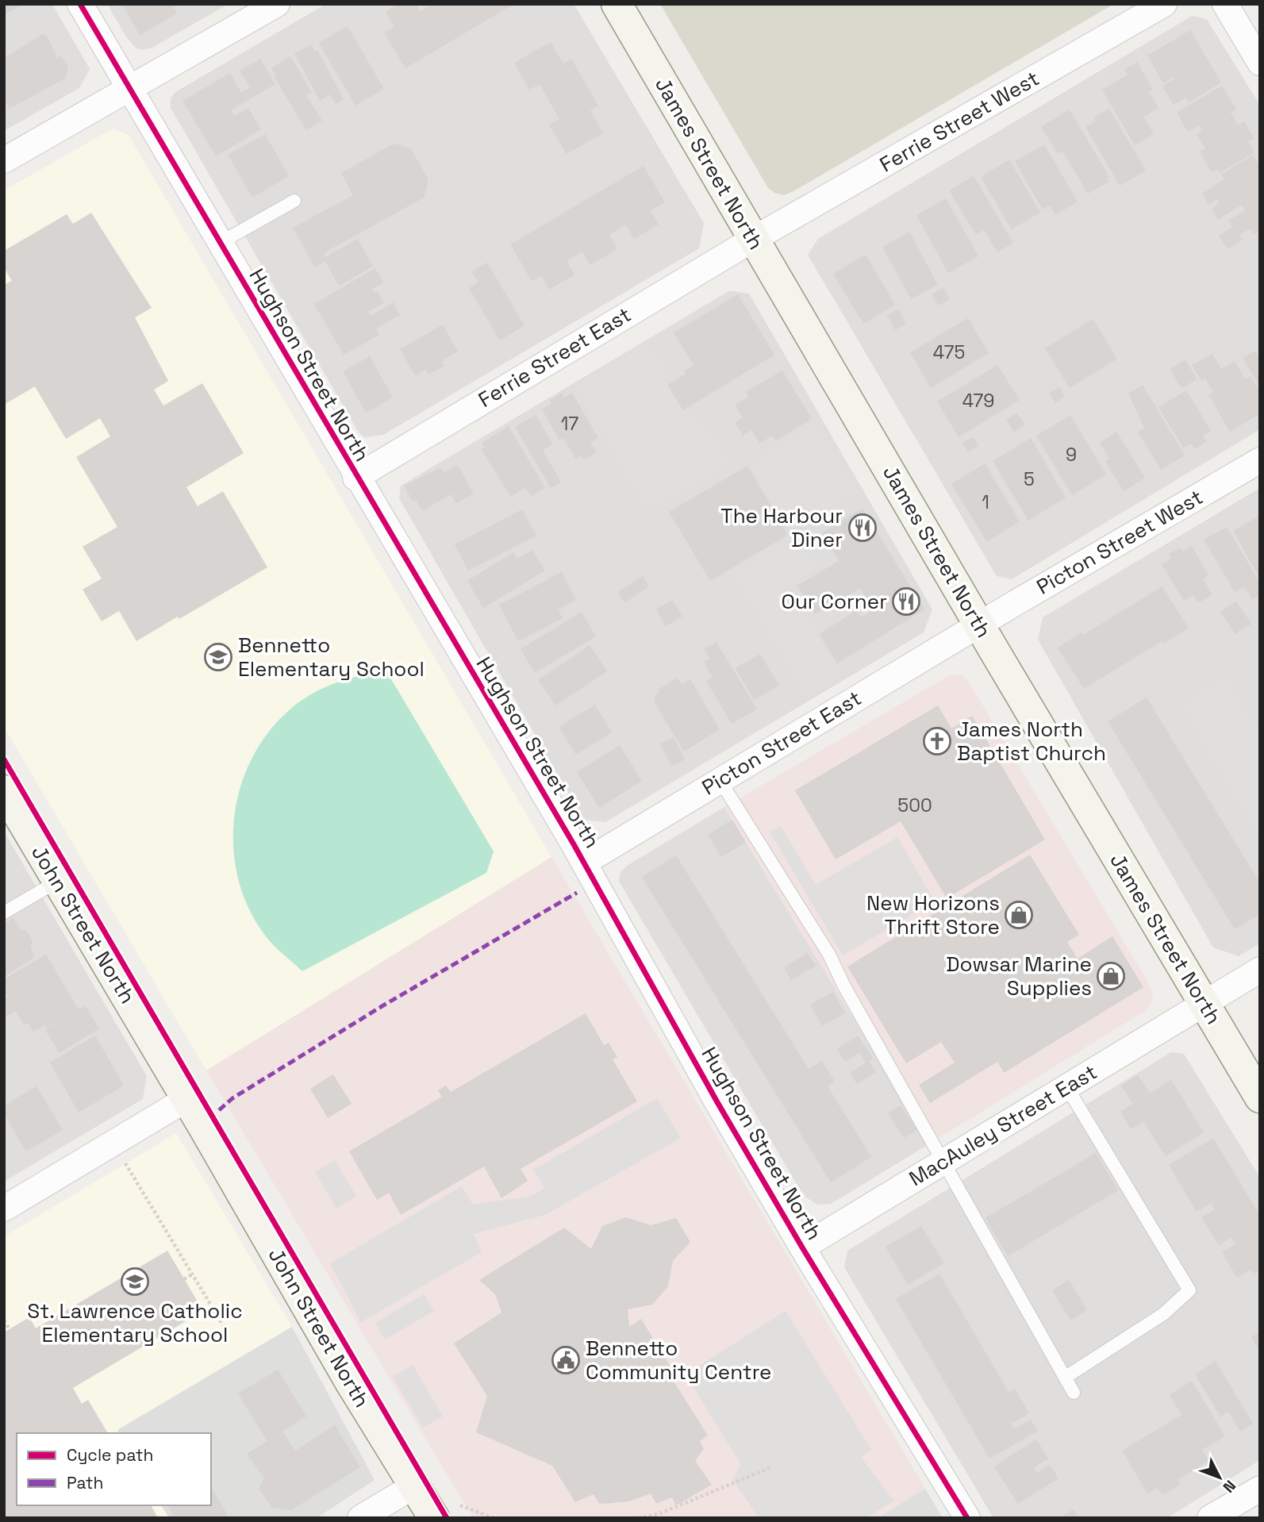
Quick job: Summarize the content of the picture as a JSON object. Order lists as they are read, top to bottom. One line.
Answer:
{"streets":{"main road":["James Street North","John Street North"],"street":["Ferrie Street West","Ferrie Street East","Hughson Street North","Picton Street West","Picton Street East","MacAuley Street East"]},"crossings":[["Ferrie Street West","James Street North"],["Ferrie Street West","Ferrie Street East"],["James Street North","Ferrie Street East"],["James Street North","Picton Street West"],["James Street North","Picton Street East"],["James Street North","MacAuley Street East"],["Ferrie Street East","Hughson Street North"],["Hughson Street North","Picton Street East"],["Hughson Street North","MacAuley Street East"],["Picton Street West","Picton Street East"]],"places":{"restaurant":["The Harbour Diner","Our Corner"],"school or university":["Bennetto Elementary School","St. Lawrence Catholic Elementary School"],"church":["James North Baptist Church"],"shop":["New Horizons Thrift Store","Dowsar Marine Supplies"],"public building":["Bennetto Community Centre"]},"house_numbers":["475","479","17","9","5","1","500"],"legend":["Cycle path","Path"],"north":"bottom right"}
